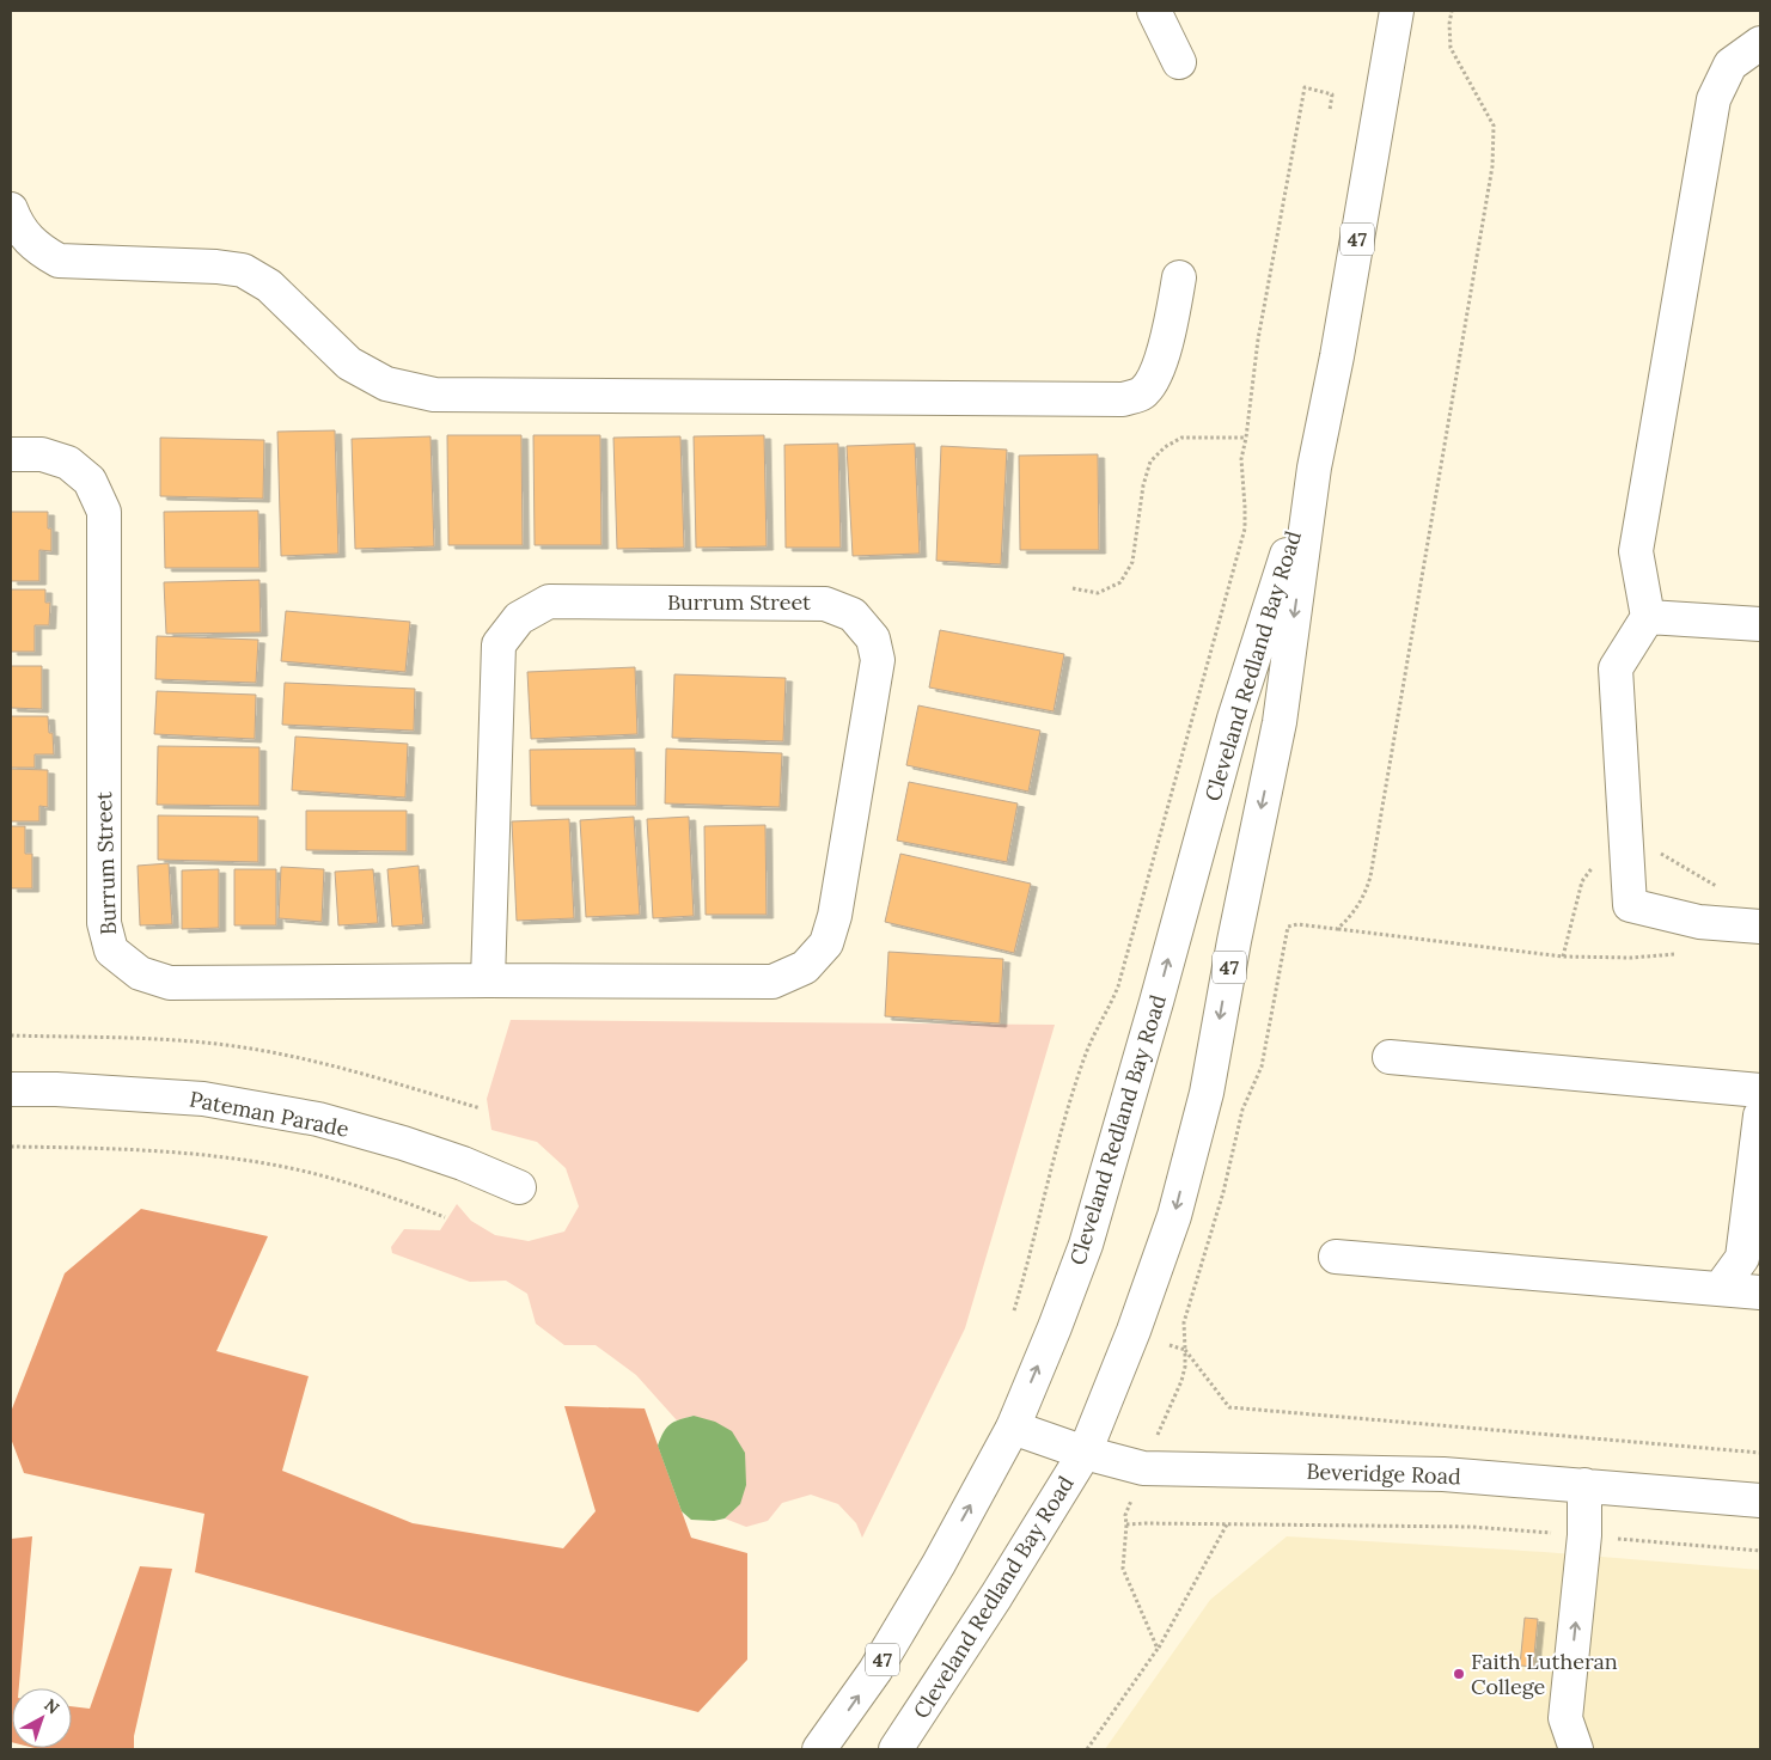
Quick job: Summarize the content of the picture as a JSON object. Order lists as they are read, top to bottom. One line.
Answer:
{"streets":{"main road":["47","Burrum Street","Cleveland Redland Bay Road","Pateman Parade","Beveridge Road"]},"crossings":[["Cleveland Redland Bay Road","Beveridge Road"]],"places":["Faith Lutheran College"],"north":"top right"}
